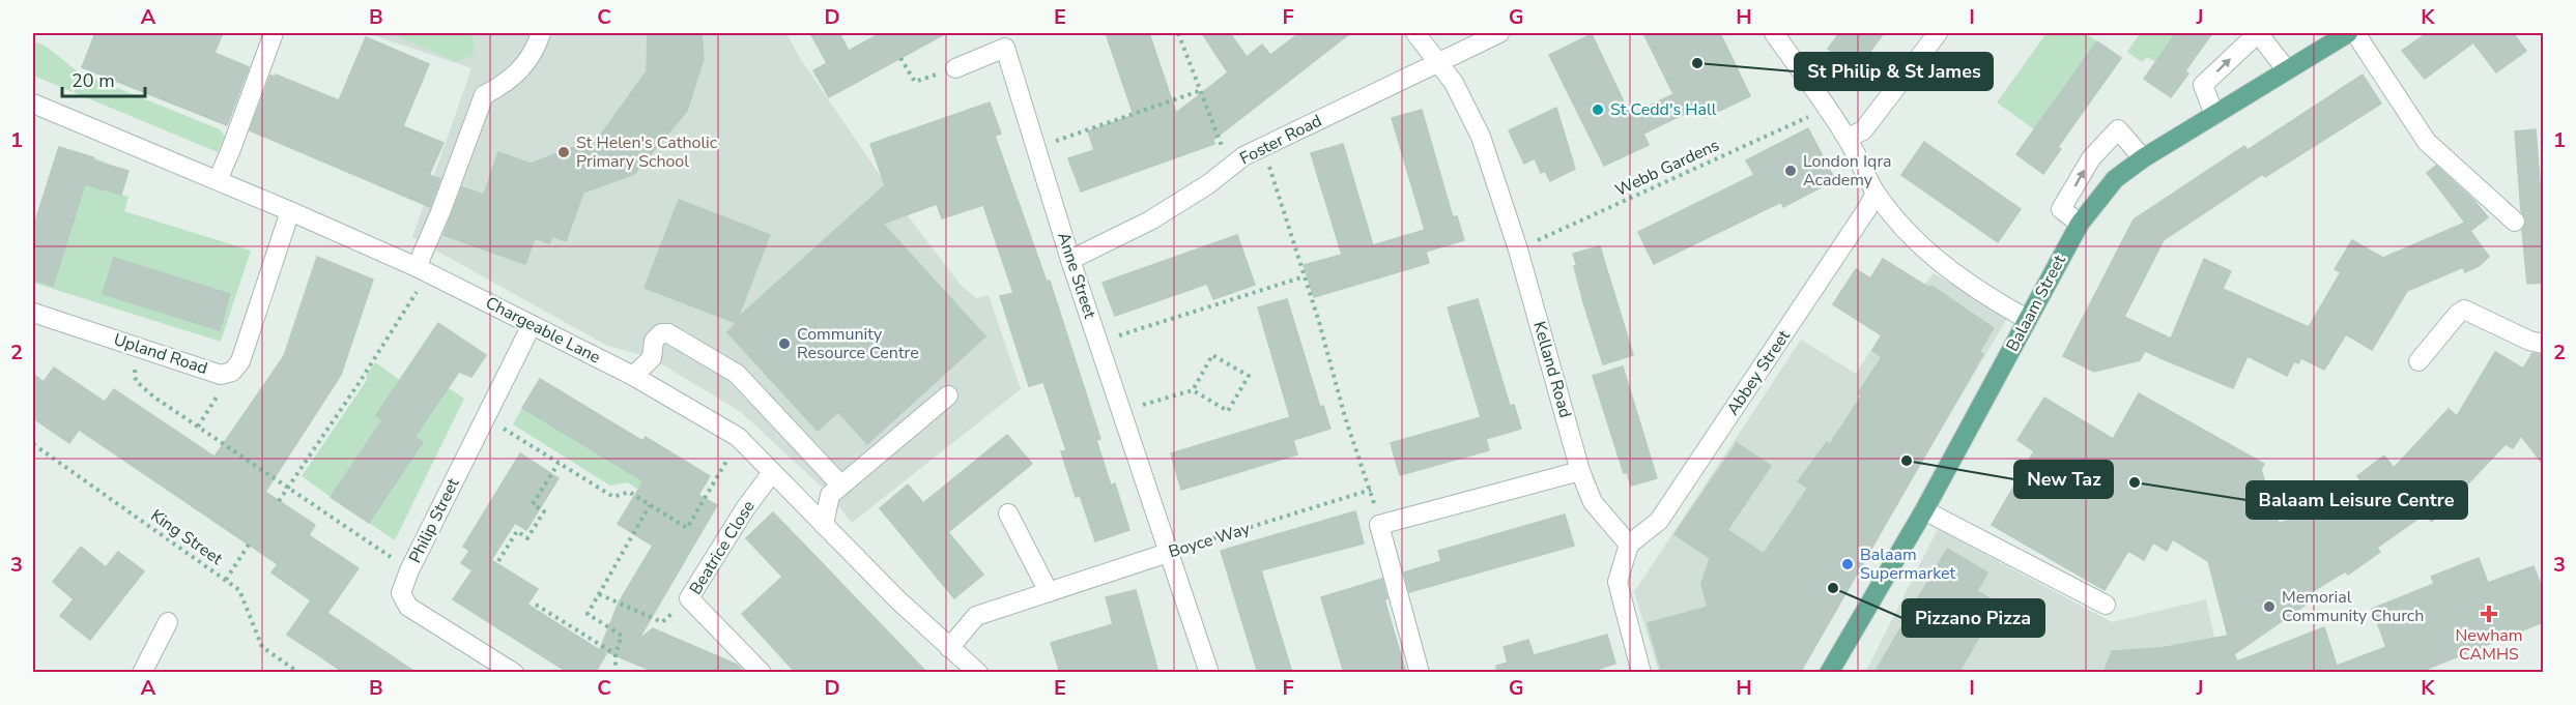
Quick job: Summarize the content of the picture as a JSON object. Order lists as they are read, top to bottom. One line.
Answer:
{"streets":{"main road":["Balaam Street"],"street":["Foster Road","Anne Street","Chargeable Lane","Upland Road","Kelland Road","Abbey Street","Philip Street","Boyce Way","Beatrice Close"],"path":["Webb Gardens","King Street"]},"crossings":[["Foster Road","Anne Street"],["Foster Road","Kelland Road"],["Webb Gardens","Kelland Road"],["Anne Street","Boyce Way"],["Chargeable Lane","Upland Road"],["Chargeable Lane","Philip Street"],["Chargeable Lane","Boyce Way"],["Chargeable Lane","Beatrice Close"],["Kelland Road","Abbey Street"]],"places":{"other":["St Philip & St James","St Cedd's Hall","St Helen's Catholic Primary School","London Iqra Academy","Community Resource Centre","New Taz","Balaam Leisure Centre","Balaam Supermarket","Pizzano Pizza","Memorial Community Church"],"health":["Newham CAMHS"]},"scale_bar":"20 m","grid":{"columns":["A","B","C","D","E","F","G","H","I","J","K"],"rows":["1","2","3"]}}
